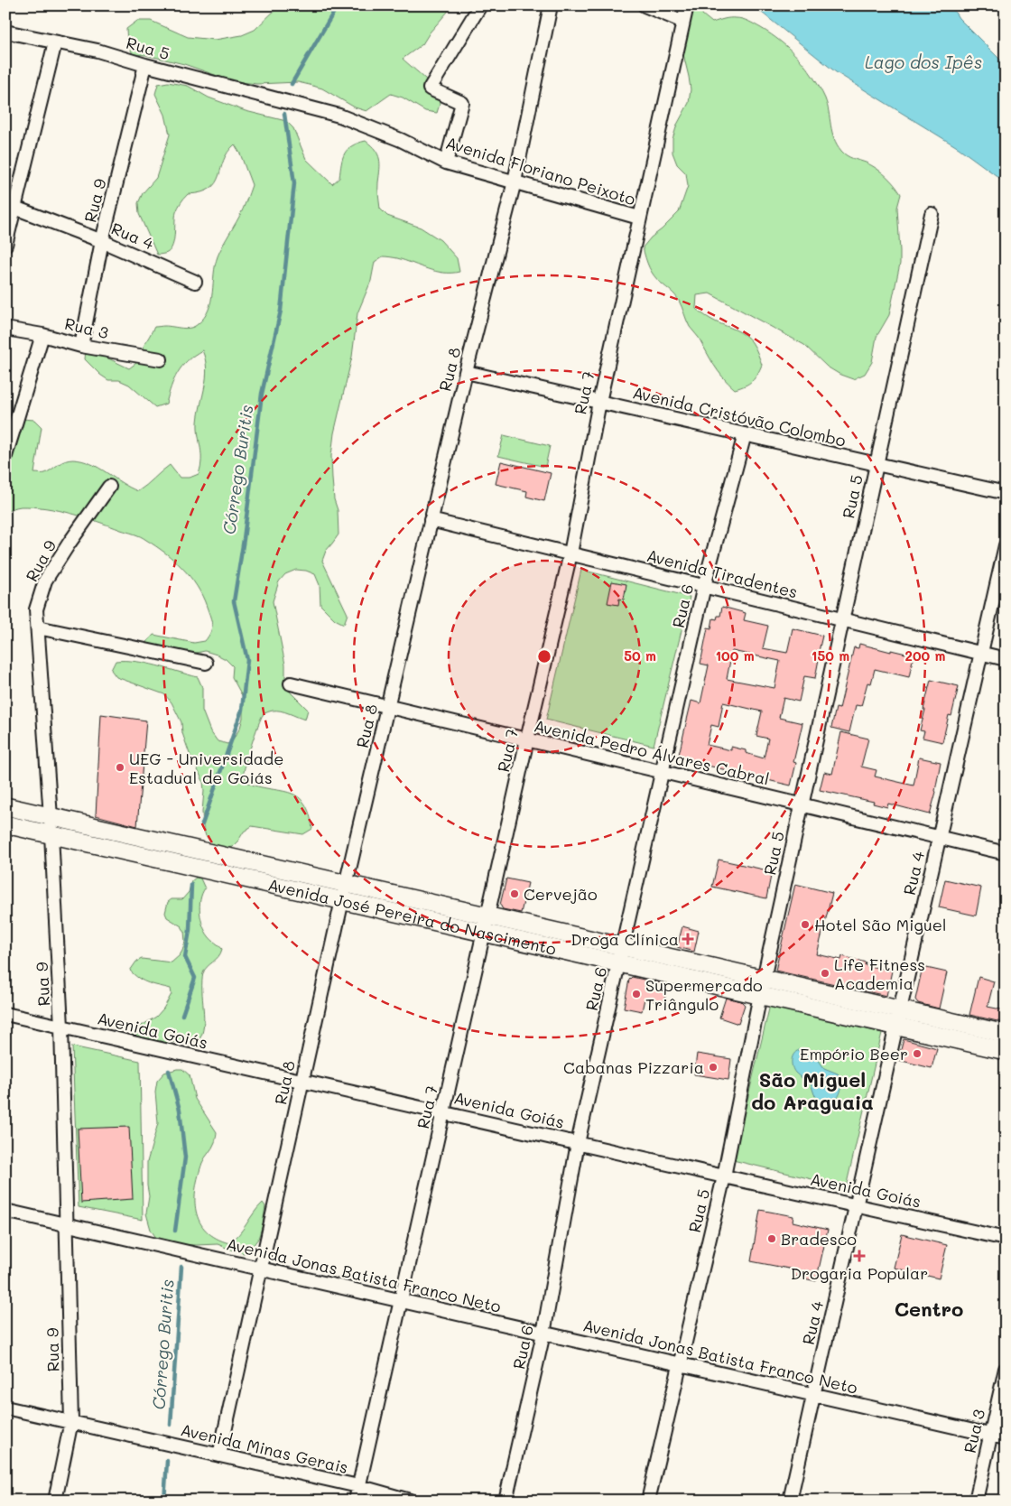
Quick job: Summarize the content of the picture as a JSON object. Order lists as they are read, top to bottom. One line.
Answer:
{"streets":{"main road":["Avenida José Pereira do Nascimento"],"street":["Rua 5","Avenida Floriano Peixoto","Rua 9","Rua 4","Rua 3","Rua 8","Rua 7","Avenida Cristóvão Colombo","Avenida Tiradentes","Rua 6","Avenida Pedro Álvares Cabral","Avenida Goiás","Avenida Jonas Batista Franco Neto","Avenida Minas Gerais"]},"crossings":[["Rua 5","Avenida Floriano Peixoto"],["Rua 5","Rua 9"],["Rua 5","Avenida Cristóvão Colombo"],["Rua 5","Avenida Tiradentes"],["Rua 5","Avenida Pedro Álvares Cabral"],["Rua 5","Avenida José Pereira do Nascimento"],["Rua 5","Avenida Goiás"],["Rua 5","Avenida Jonas Batista Franco Neto"],["Avenida Floriano Peixoto","Rua 8"],["Avenida Floriano Peixoto","Rua 7"],["Rua 9","Rua 4"],["Rua 9","Rua 3"],["Rua 9","Avenida José Pereira do Nascimento"],["Rua 9","Avenida Goiás"],["Rua 9","Avenida Jonas Batista Franco Neto"],["Rua 9","Avenida Minas Gerais"],["Rua 4","Avenida Tiradentes"],["Rua 4","Avenida Pedro Álvares Cabral"],["Rua 4","Avenida José Pereira do Nascimento"],["Rua 4","Avenida Goiás"],["Rua 4","Avenida Jonas Batista Franco Neto"],["Rua 3","Avenida Jonas Batista Franco Neto"],["Rua 8","Avenida Cristóvão Colombo"],["Rua 8","Avenida Tiradentes"],["Rua 8","Avenida Pedro Álvares Cabral"],["Rua 8","Avenida José Pereira do Nascimento"],["Rua 8","Avenida Goiás"],["Rua 8","Avenida Jonas Batista Franco Neto"],["Rua 8","Avenida Minas Gerais"],["Rua 7","Avenida Cristóvão Colombo"],["Rua 7","Avenida Tiradentes"],["Rua 7","Avenida Pedro Álvares Cabral"],["Rua 7","Avenida José Pereira do Nascimento"],["Rua 7","Avenida Goiás"],["Rua 7","Avenida Jonas Batista Franco Neto"],["Rua 7","Avenida Minas Gerais"],["Avenida Cristóvão Colombo","Rua 6"],["Avenida Tiradentes","Rua 6"],["Rua 6","Avenida Pedro Álvares Cabral"],["Rua 6","Avenida José Pereira do Nascimento"],["Rua 6","Avenida Goiás"],["Rua 6","Avenida Jonas Batista Franco Neto"]],"districts":["São Miguel do Araguaia","Centro"],"water":["Lago dos Ipês","Córrego Buritis"],"places":{"other":["UEG - Universidade Estadual de Goiás","Cervejão","Hotel São Miguel","Life Fitness Academia","Supermercado Triângulo","Empório Beer","Cabanas Pizzaria","Bradesco"],"health":["Droga Clínica","Drogaria Popular"]},"rings":["50 m","100 m","150 m","200 m"]}
